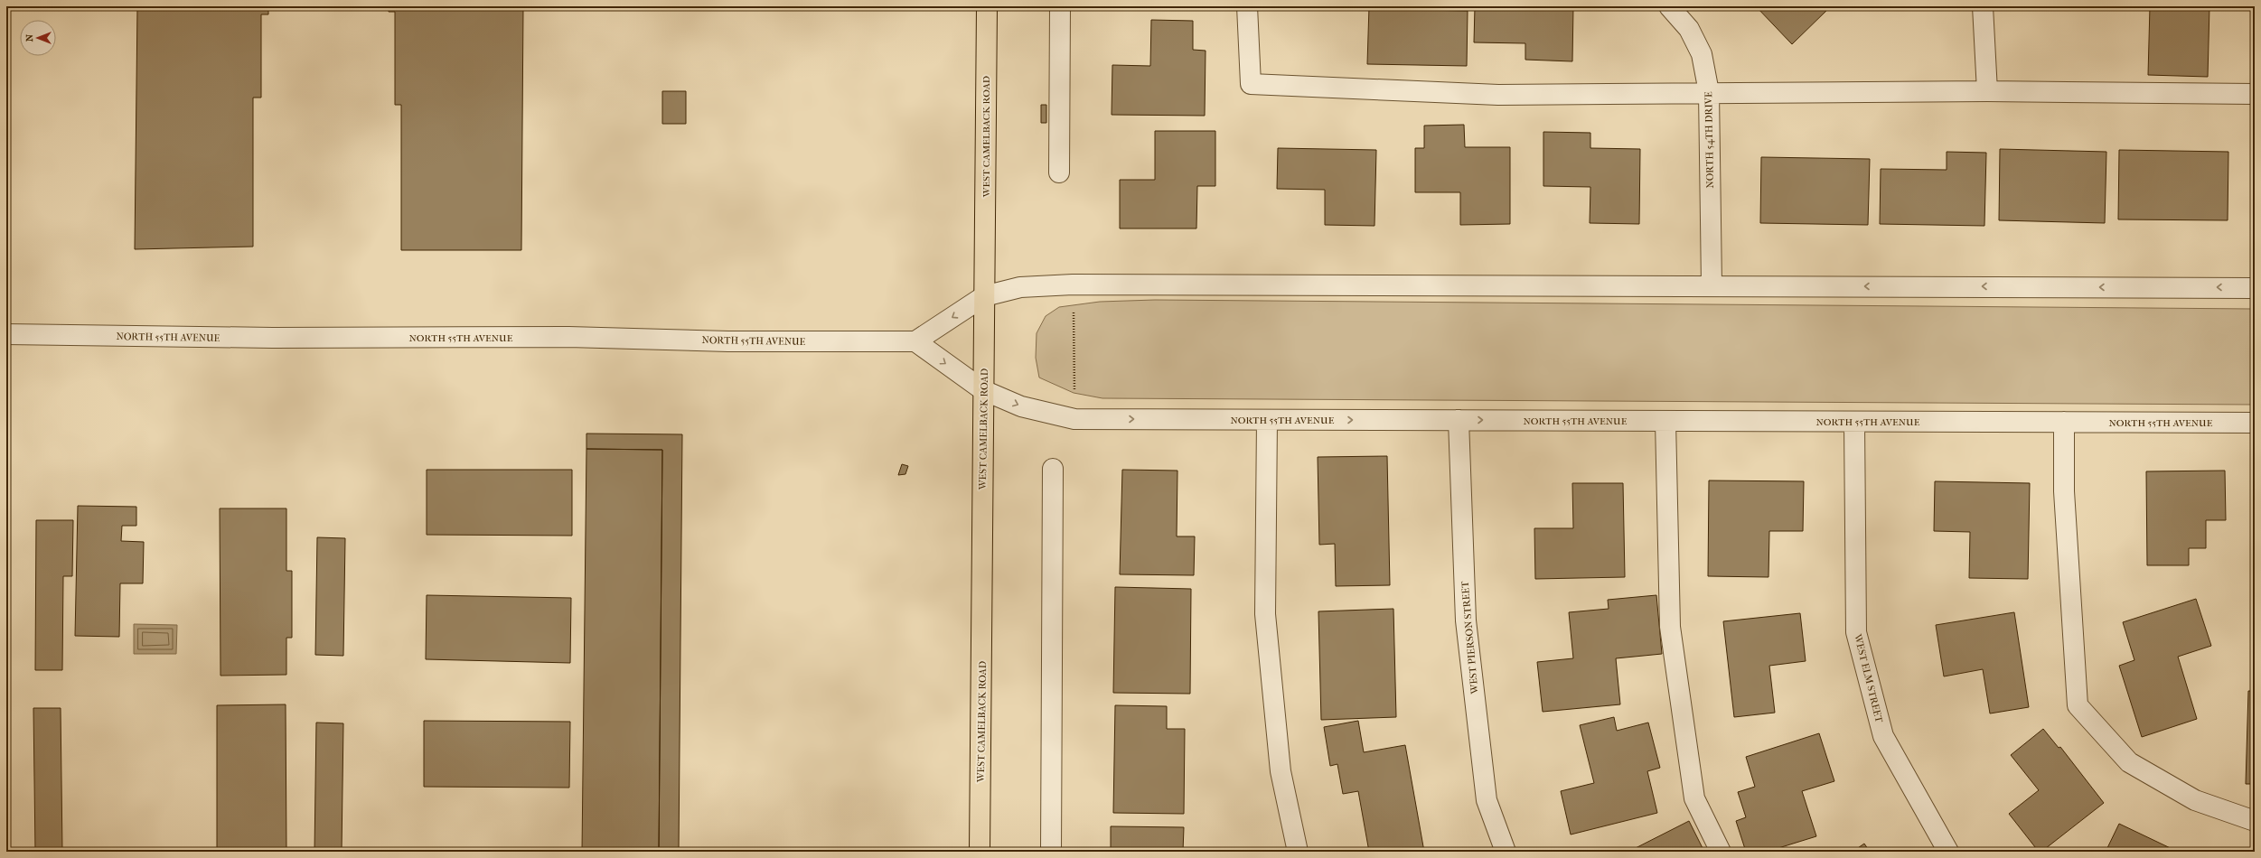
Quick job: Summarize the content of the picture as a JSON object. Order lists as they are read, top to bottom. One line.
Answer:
{"streets":{"main road":["WEST CAMELBACK ROAD"],"street":["NORTH 54TH DRIVE","NORTH 55TH AVENUE","WEST PIERSON STREET","WEST ELM STREET"]},"crossings":[["WEST CAMELBACK ROAD","NORTH 55TH AVENUE"],["NORTH 55TH AVENUE","WEST PIERSON STREET"],["NORTH 55TH AVENUE","WEST ELM STREET"]],"north":"left"}
